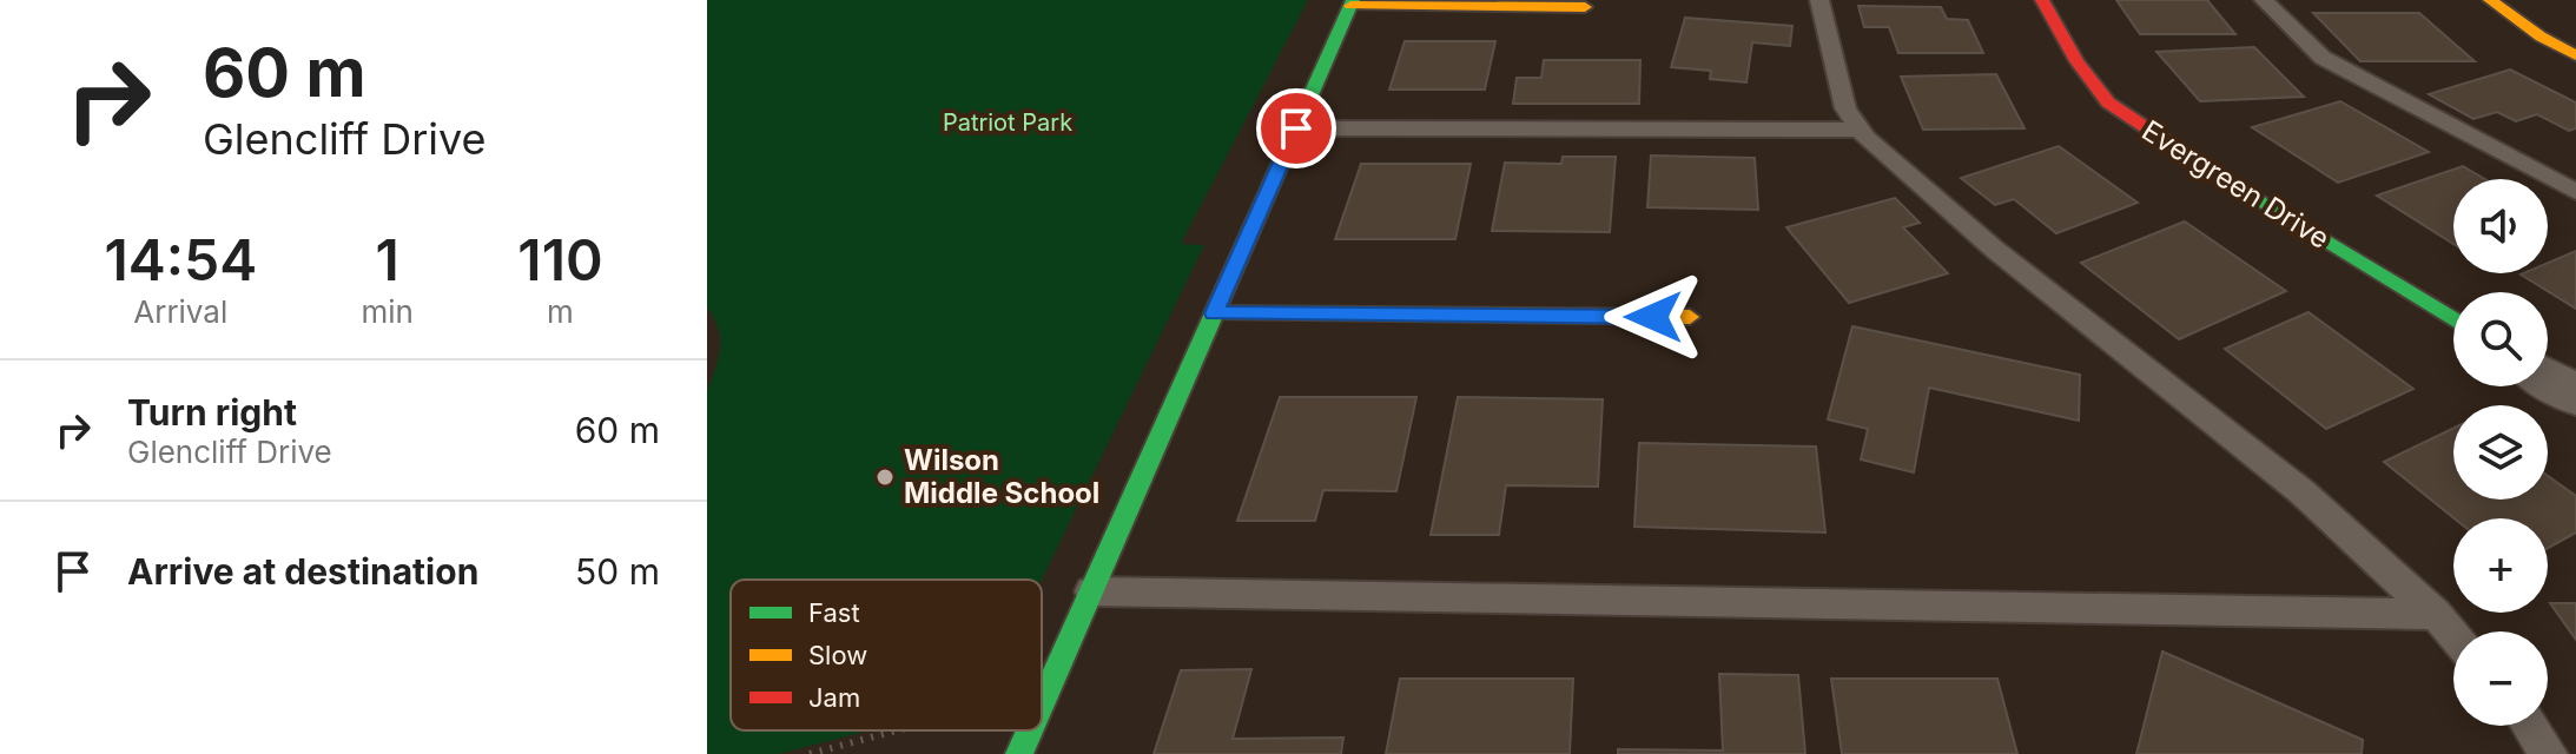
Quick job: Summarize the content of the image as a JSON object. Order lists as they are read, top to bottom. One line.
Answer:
{"streets":{"street":["Evergreen Drive"]},"parks":["Patriot Park"],"places":["Wilson Middle School"],"legend":["Fast","Slow","Jam"],"page":{"turn":["60 m","Glencliff Drive"],"map_buttons":["+","−"],"eta":["14:54","Arrival","1","min","110","m"],"list":[{"name":"Turn right","note":"Glencliff Drive","value":"60 m"},{"name":"Arrive at destination","value":"50 m"}]}}
